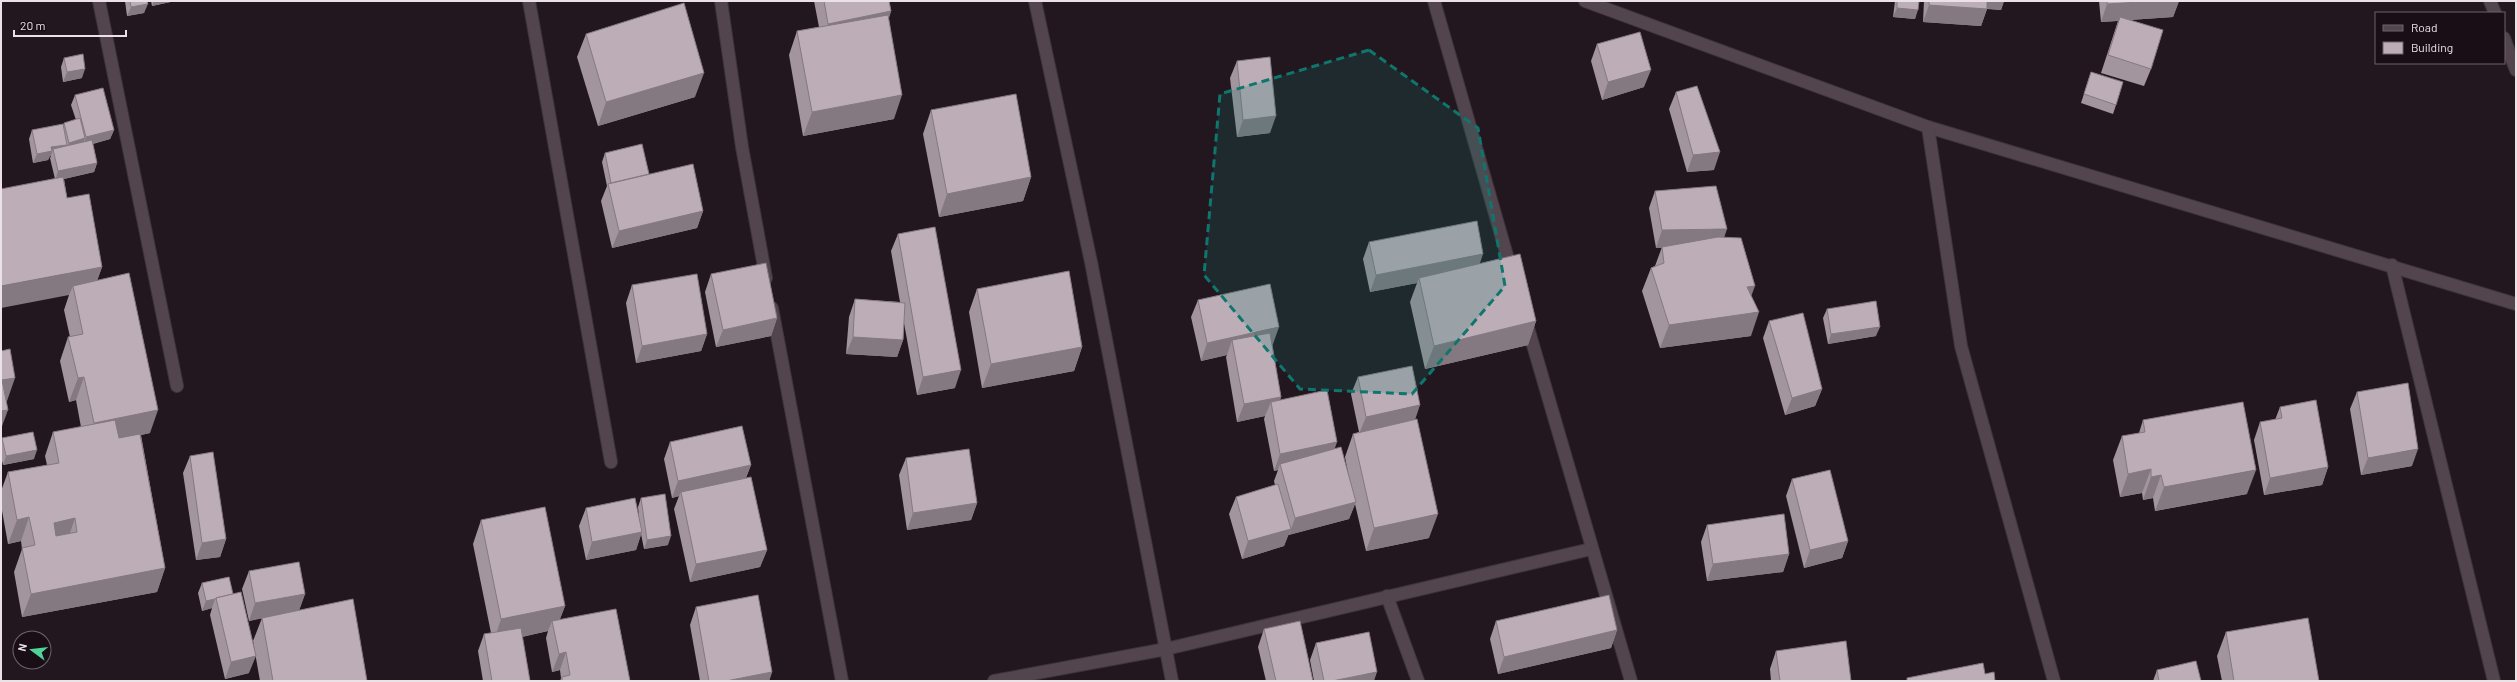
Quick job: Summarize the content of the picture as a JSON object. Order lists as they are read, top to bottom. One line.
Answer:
{"legend":["Road","Building"],"scale_bar":"20 m","north":"left"}
